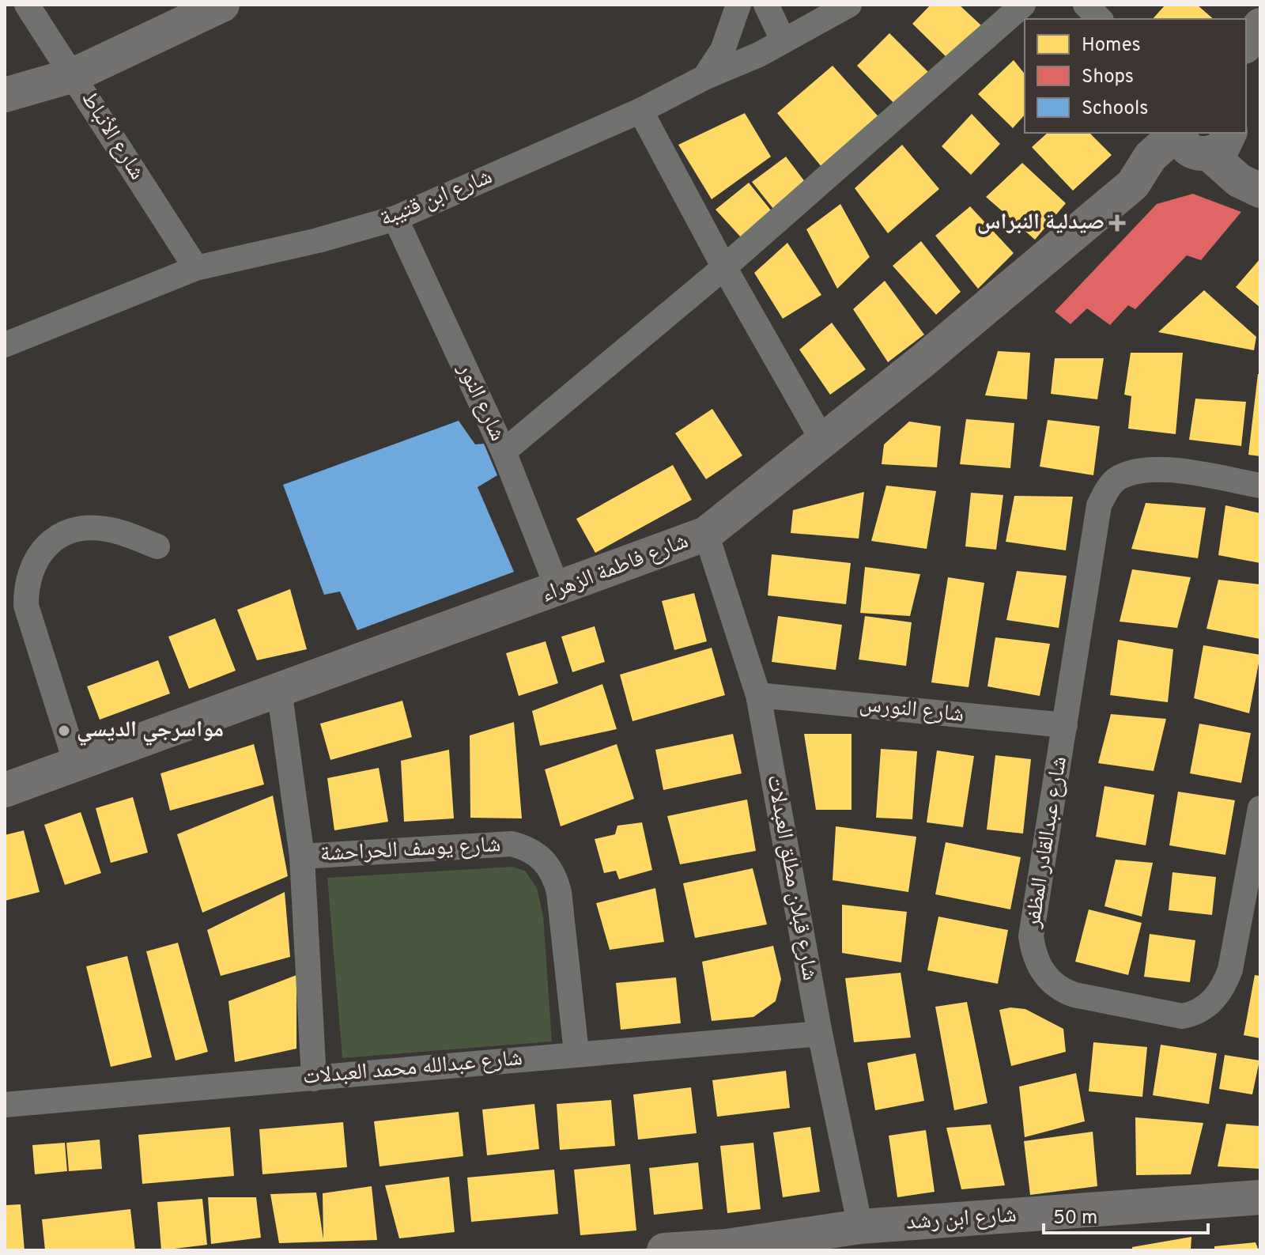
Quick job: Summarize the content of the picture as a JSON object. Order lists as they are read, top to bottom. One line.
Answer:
{"streets":{"street":["شارع الأنباط","شارع ابن قتيبة","شارع النور","شارع فاطمة الزهراء","شارع النورس","شارع عبدالقادر المظفر","شارع يوسف الحراحشة","شارع قبلان مطلق العبدلات","شارع عبدالله محمد العبدلات","شارع ابن رشد"]},"crossings":[["شارع الأنباط","شارع ابن قتيبة"],["شارع ابن قتيبة","شارع النور"],["شارع النور","شارع فاطمة الزهراء"],["شارع فاطمة الزهراء","شارع قبلان مطلق العبدلات"],["شارع النورس","شارع عبدالقادر المظفر"],["شارع النورس","شارع قبلان مطلق العبدلات"],["شارع يوسف الحراحشة","شارع عبدالله محمد العبدلات"],["شارع قبلان مطلق العبدلات","شارع عبدالله محمد العبدلات"],["شارع قبلان مطلق العبدلات","شارع ابن رشد"]],"places":{"health":["صيدلية النبراس"],"other":["مواسرجي الديسي"]},"legend":["Homes","Shops","Schools"],"scale_bar":"50 m"}
